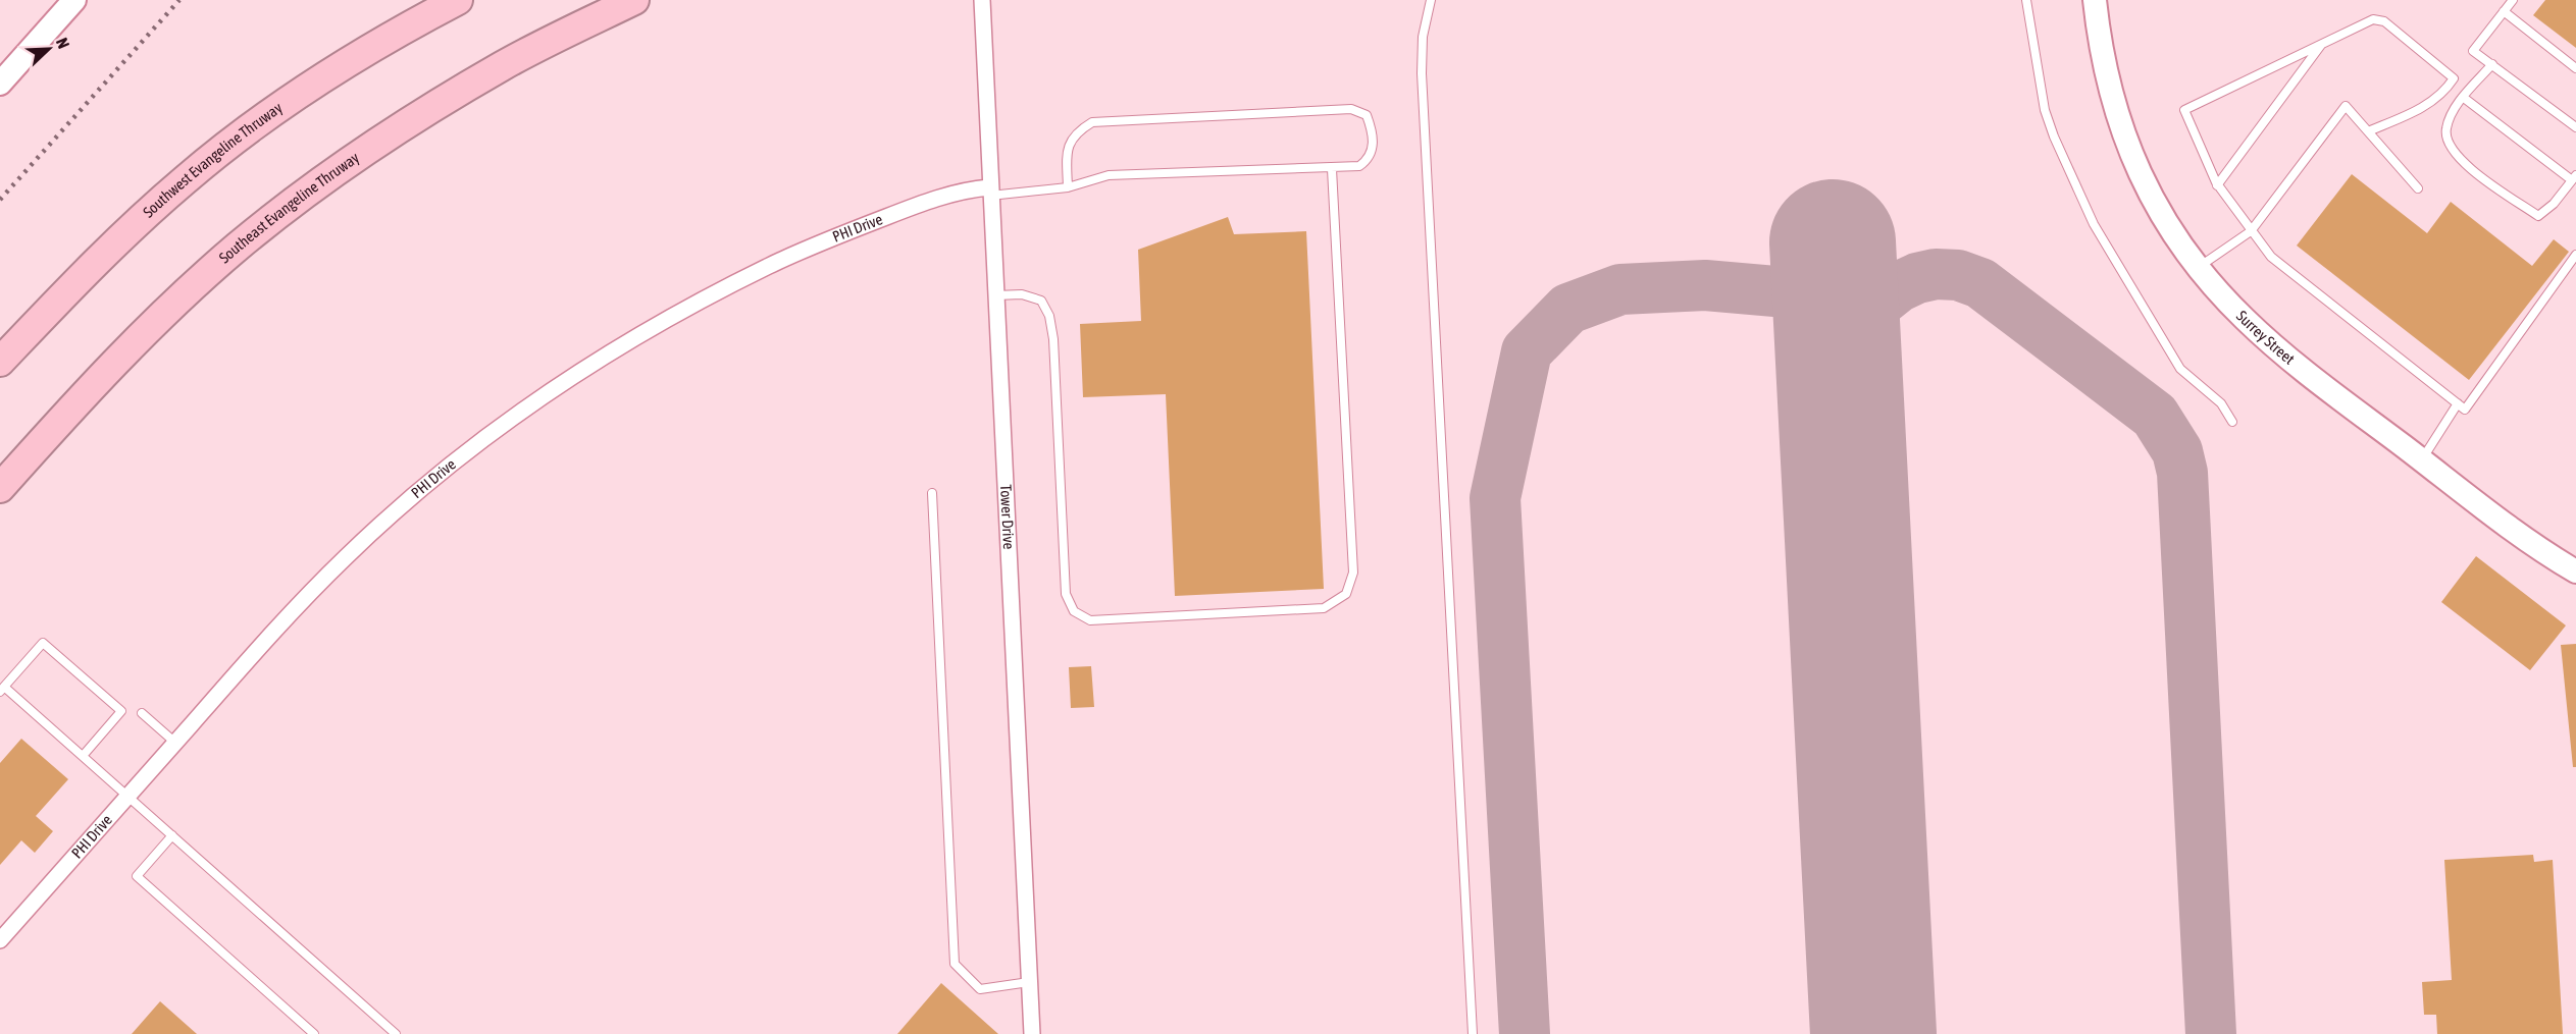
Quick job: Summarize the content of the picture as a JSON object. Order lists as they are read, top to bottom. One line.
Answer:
{"streets":{"highway":["Southwest Evangeline Thruway","Southeast Evangeline Thruway"],"street":["PHI Drive","Surrey Street","Tower Drive"]},"crossings":[["PHI Drive","Tower Drive"]],"north":"top right"}
